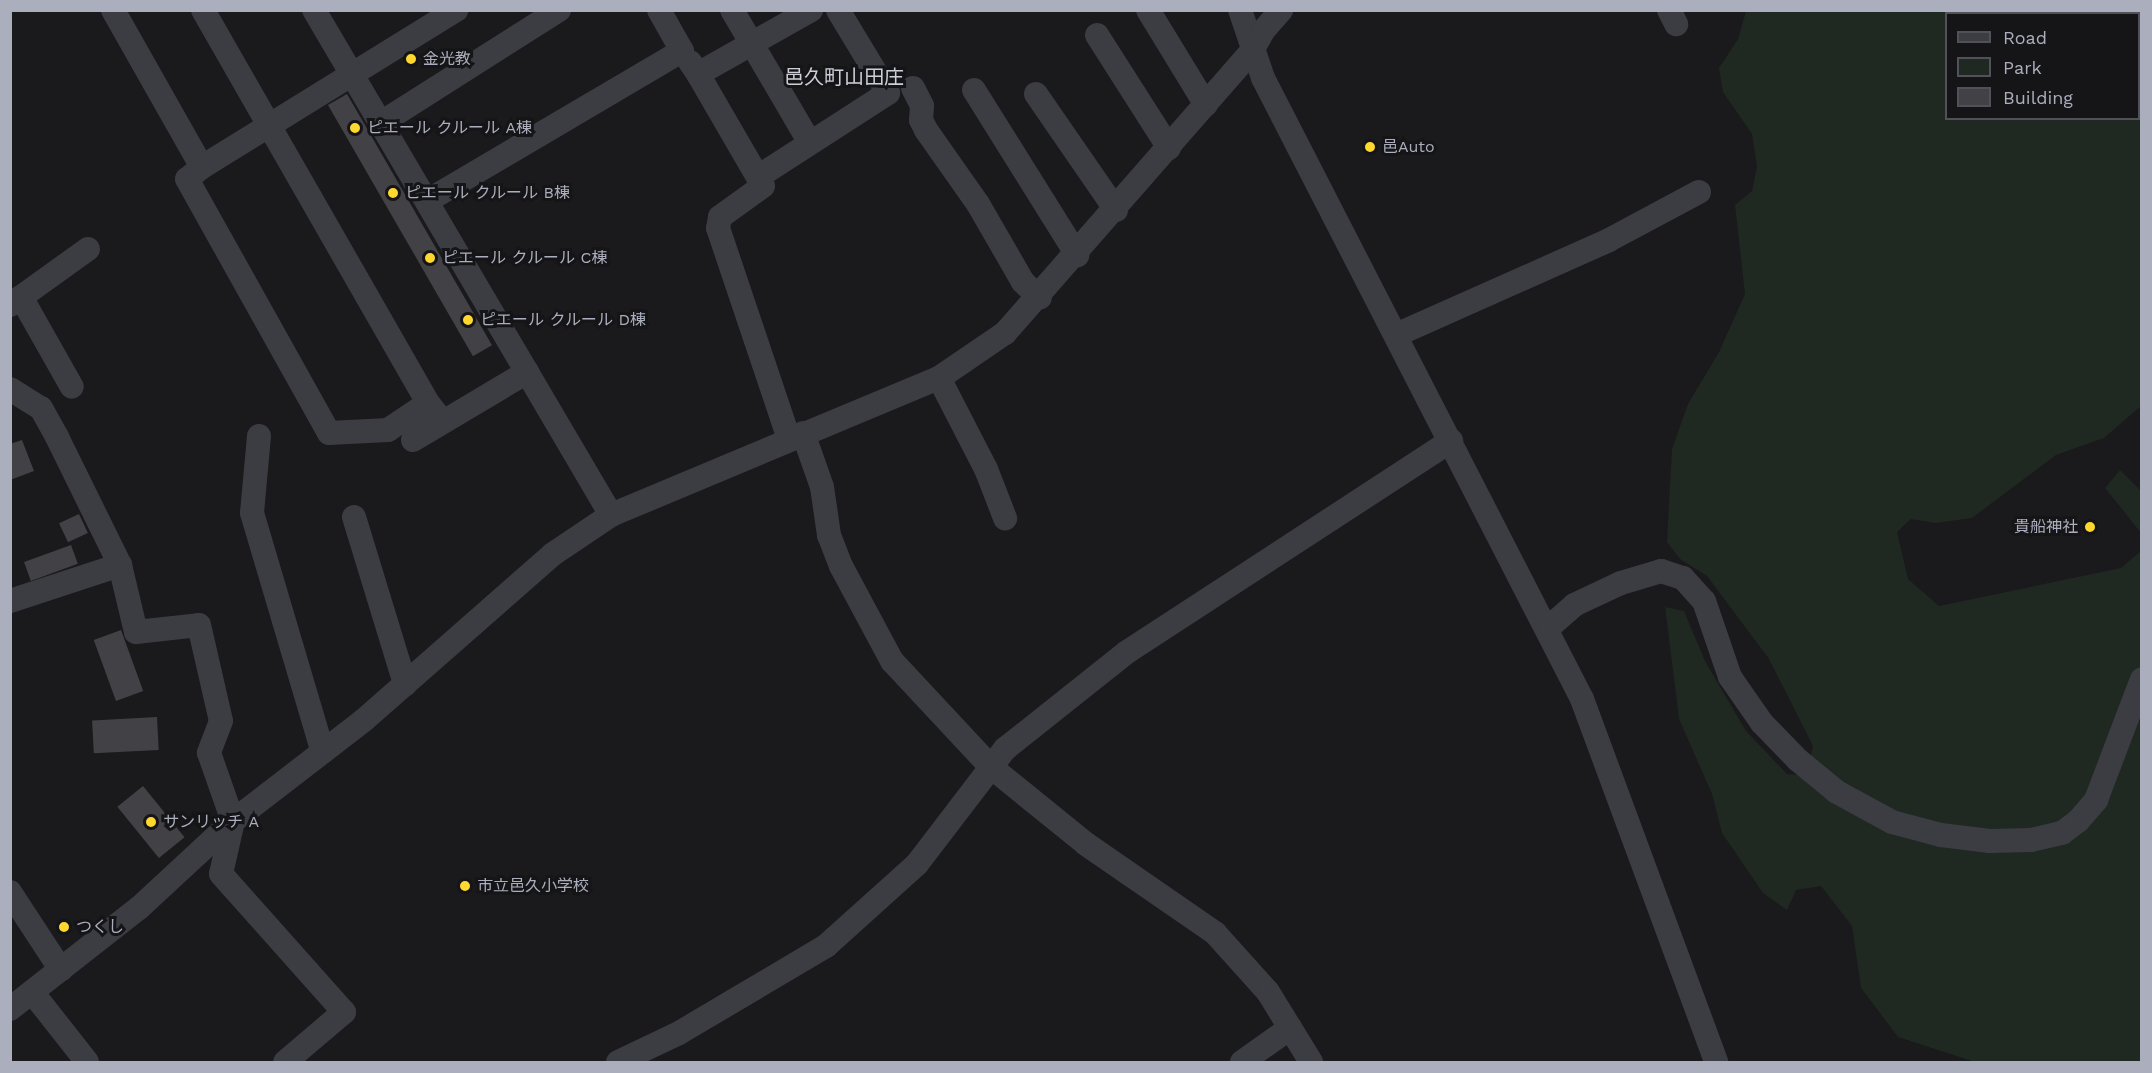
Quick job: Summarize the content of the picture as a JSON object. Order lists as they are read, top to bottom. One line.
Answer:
{"districts":["邑久町山田庄"],"places":["金光教","ピエール クルール A棟","邑Auto","ピエール クルール B棟","ピエール クルール C棟","ピエール クルール D棟","貴船神社","サンリッチ A","市立邑久小学校","つくし"],"legend":["Road","Park","Building"]}
